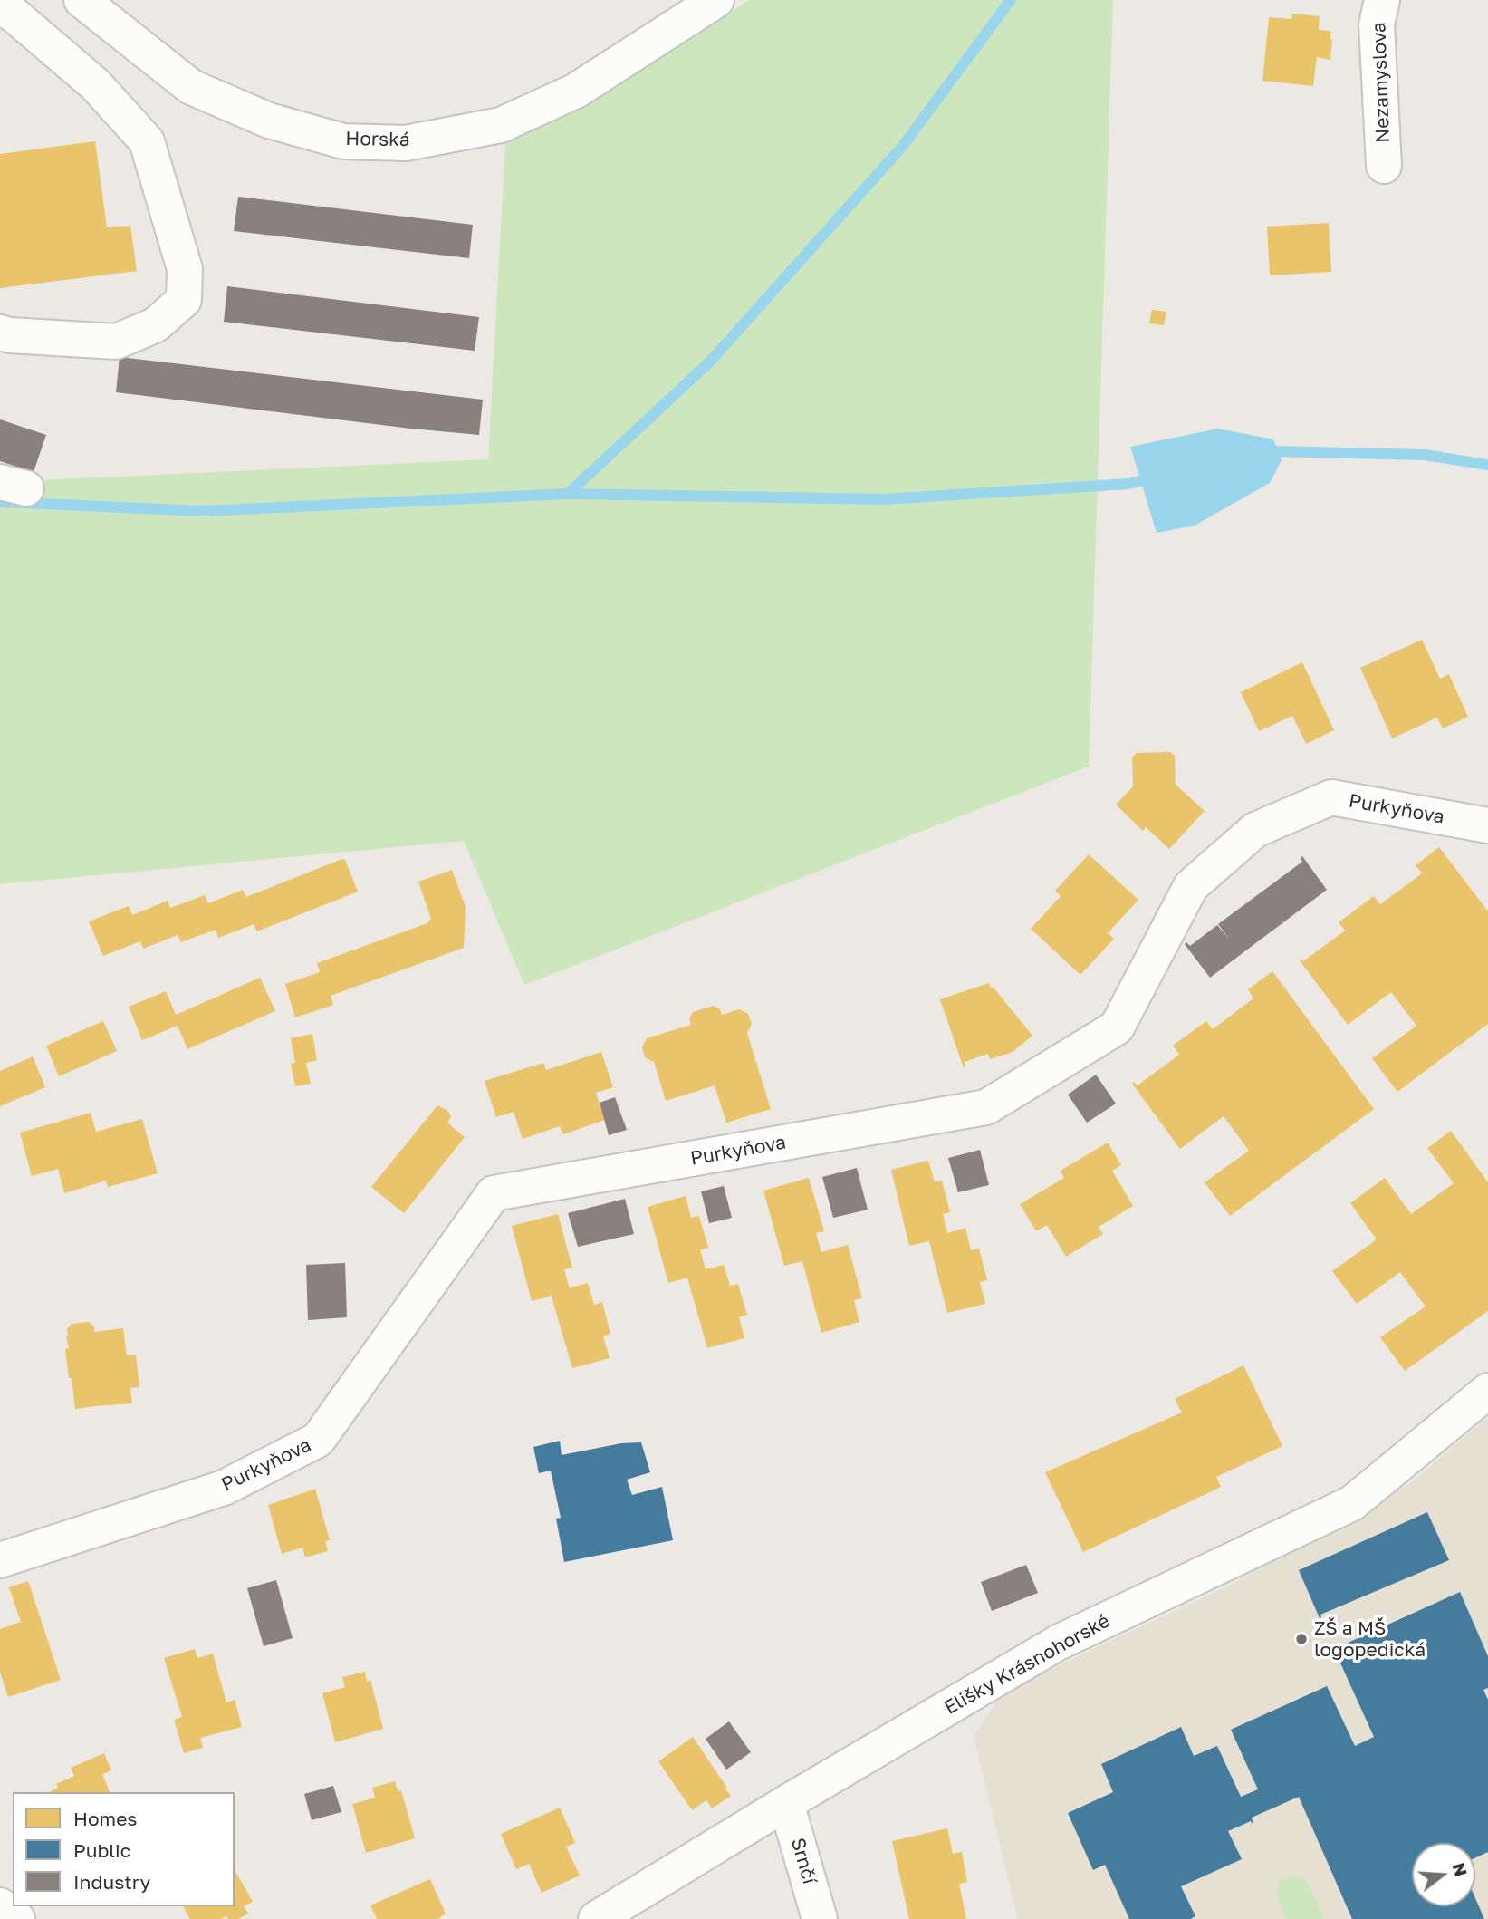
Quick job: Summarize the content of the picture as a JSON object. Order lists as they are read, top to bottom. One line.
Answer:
{"streets":{"street":["Nezamyslova","Horská","Purkyňova","Elišky Krásnohorské","Srnčí"]},"crossings":[["Elišky Krásnohorské","Srnčí"]],"places":["ZŠ a MŠ logopedická"],"legend":["Homes","Public","Industry"],"north":"right"}
